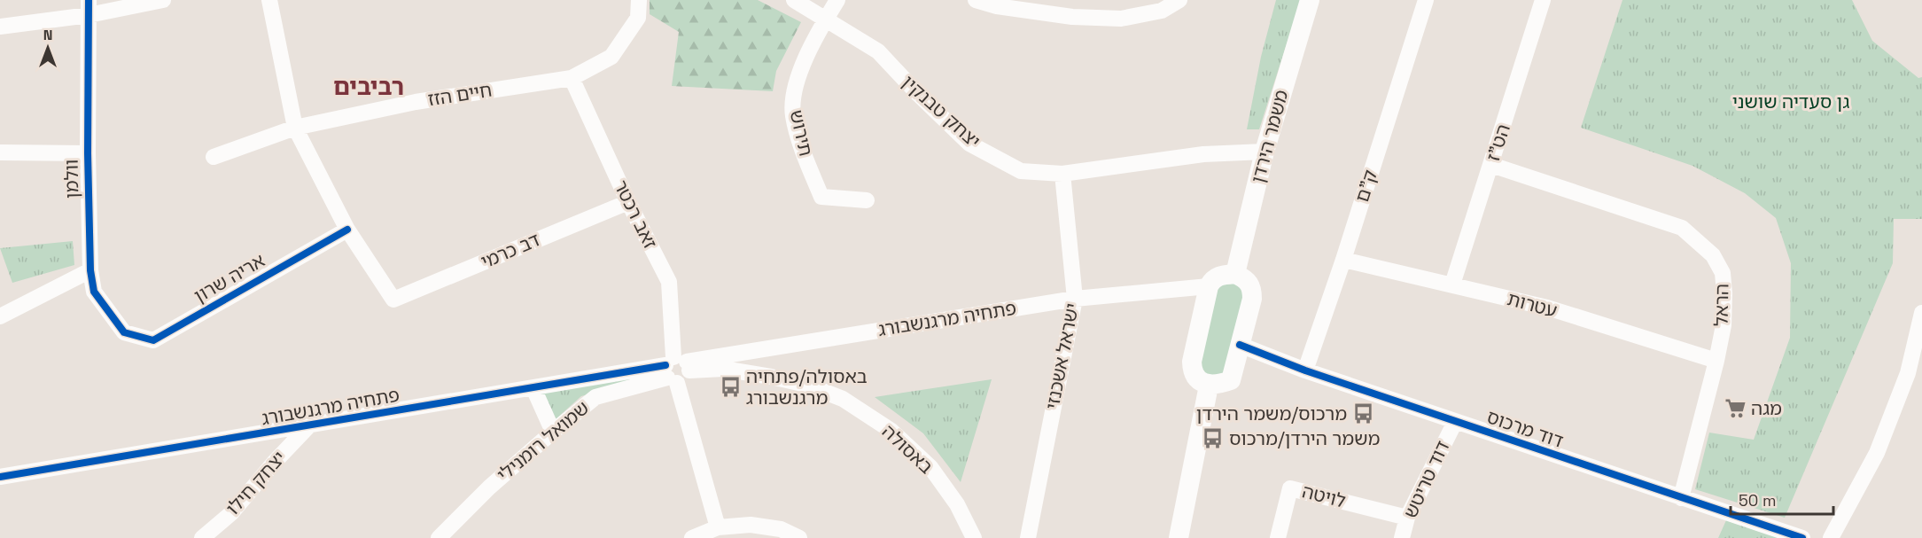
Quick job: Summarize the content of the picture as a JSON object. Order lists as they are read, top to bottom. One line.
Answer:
{"streets":{"street":["חיים הזז","יצחק טבנקין","תירוש","משמר הירדן","הט\"ז","וולמן","ק\"ם","זאב רכטר","דב כרמי","אריה שרון","עטרות","הראל","פתחיה מרגנשבורג","ישראל אשכנזי","דוד מרכוס","שמואל רומנילי","באסולה","דוד טריטש","יצחק חילו","לויטה"]},"crossings":[["חיים הזז","זאב רכטר"],["יצחק טבנקין","תירוש"],["יצחק טבנקין","משמר הירדן"],["יצחק טבנקין","ישראל אשכנזי"],["הט\"ז","עטרות"],["הט\"ז","הראל"],["וולמן","אריה שרון"],["ק\"ם","עטרות"],["ק\"ם","דוד מרכוס"],["זאב רכטר","דב כרמי"],["זאב רכטר","פתחיה מרגנשבורג"],["זאב רכטר","שמואל רומנילי"],["זאב רכטר","באסולה"],["דב כרמי","אריה שרון"],["עטרות","הראל"],["הראל","דוד מרכוס"],["פתחיה מרגנשבורג","ישראל אשכנזי"],["פתחיה מרגנשבורג","שמואל רומנילי"],["פתחיה מרגנשבורג","באסולה"],["פתחיה מרגנשבורג","יצחק חילו"],["דוד מרכוס","דוד טריטש"],["שמואל רומנילי","באסולה"],["דוד טריטש","לויטה"]],"districts":["רביבים"],"parks":["גן סעדיה שושני"],"places":{"bus stop":["באסולה/פתחיה מרגנשבורג","מרכוס/משמר הירדן","משמר הירדן/מרכוס"],"supermarket":["מגה"]},"scale_bar":"50 m","north":"top"}
